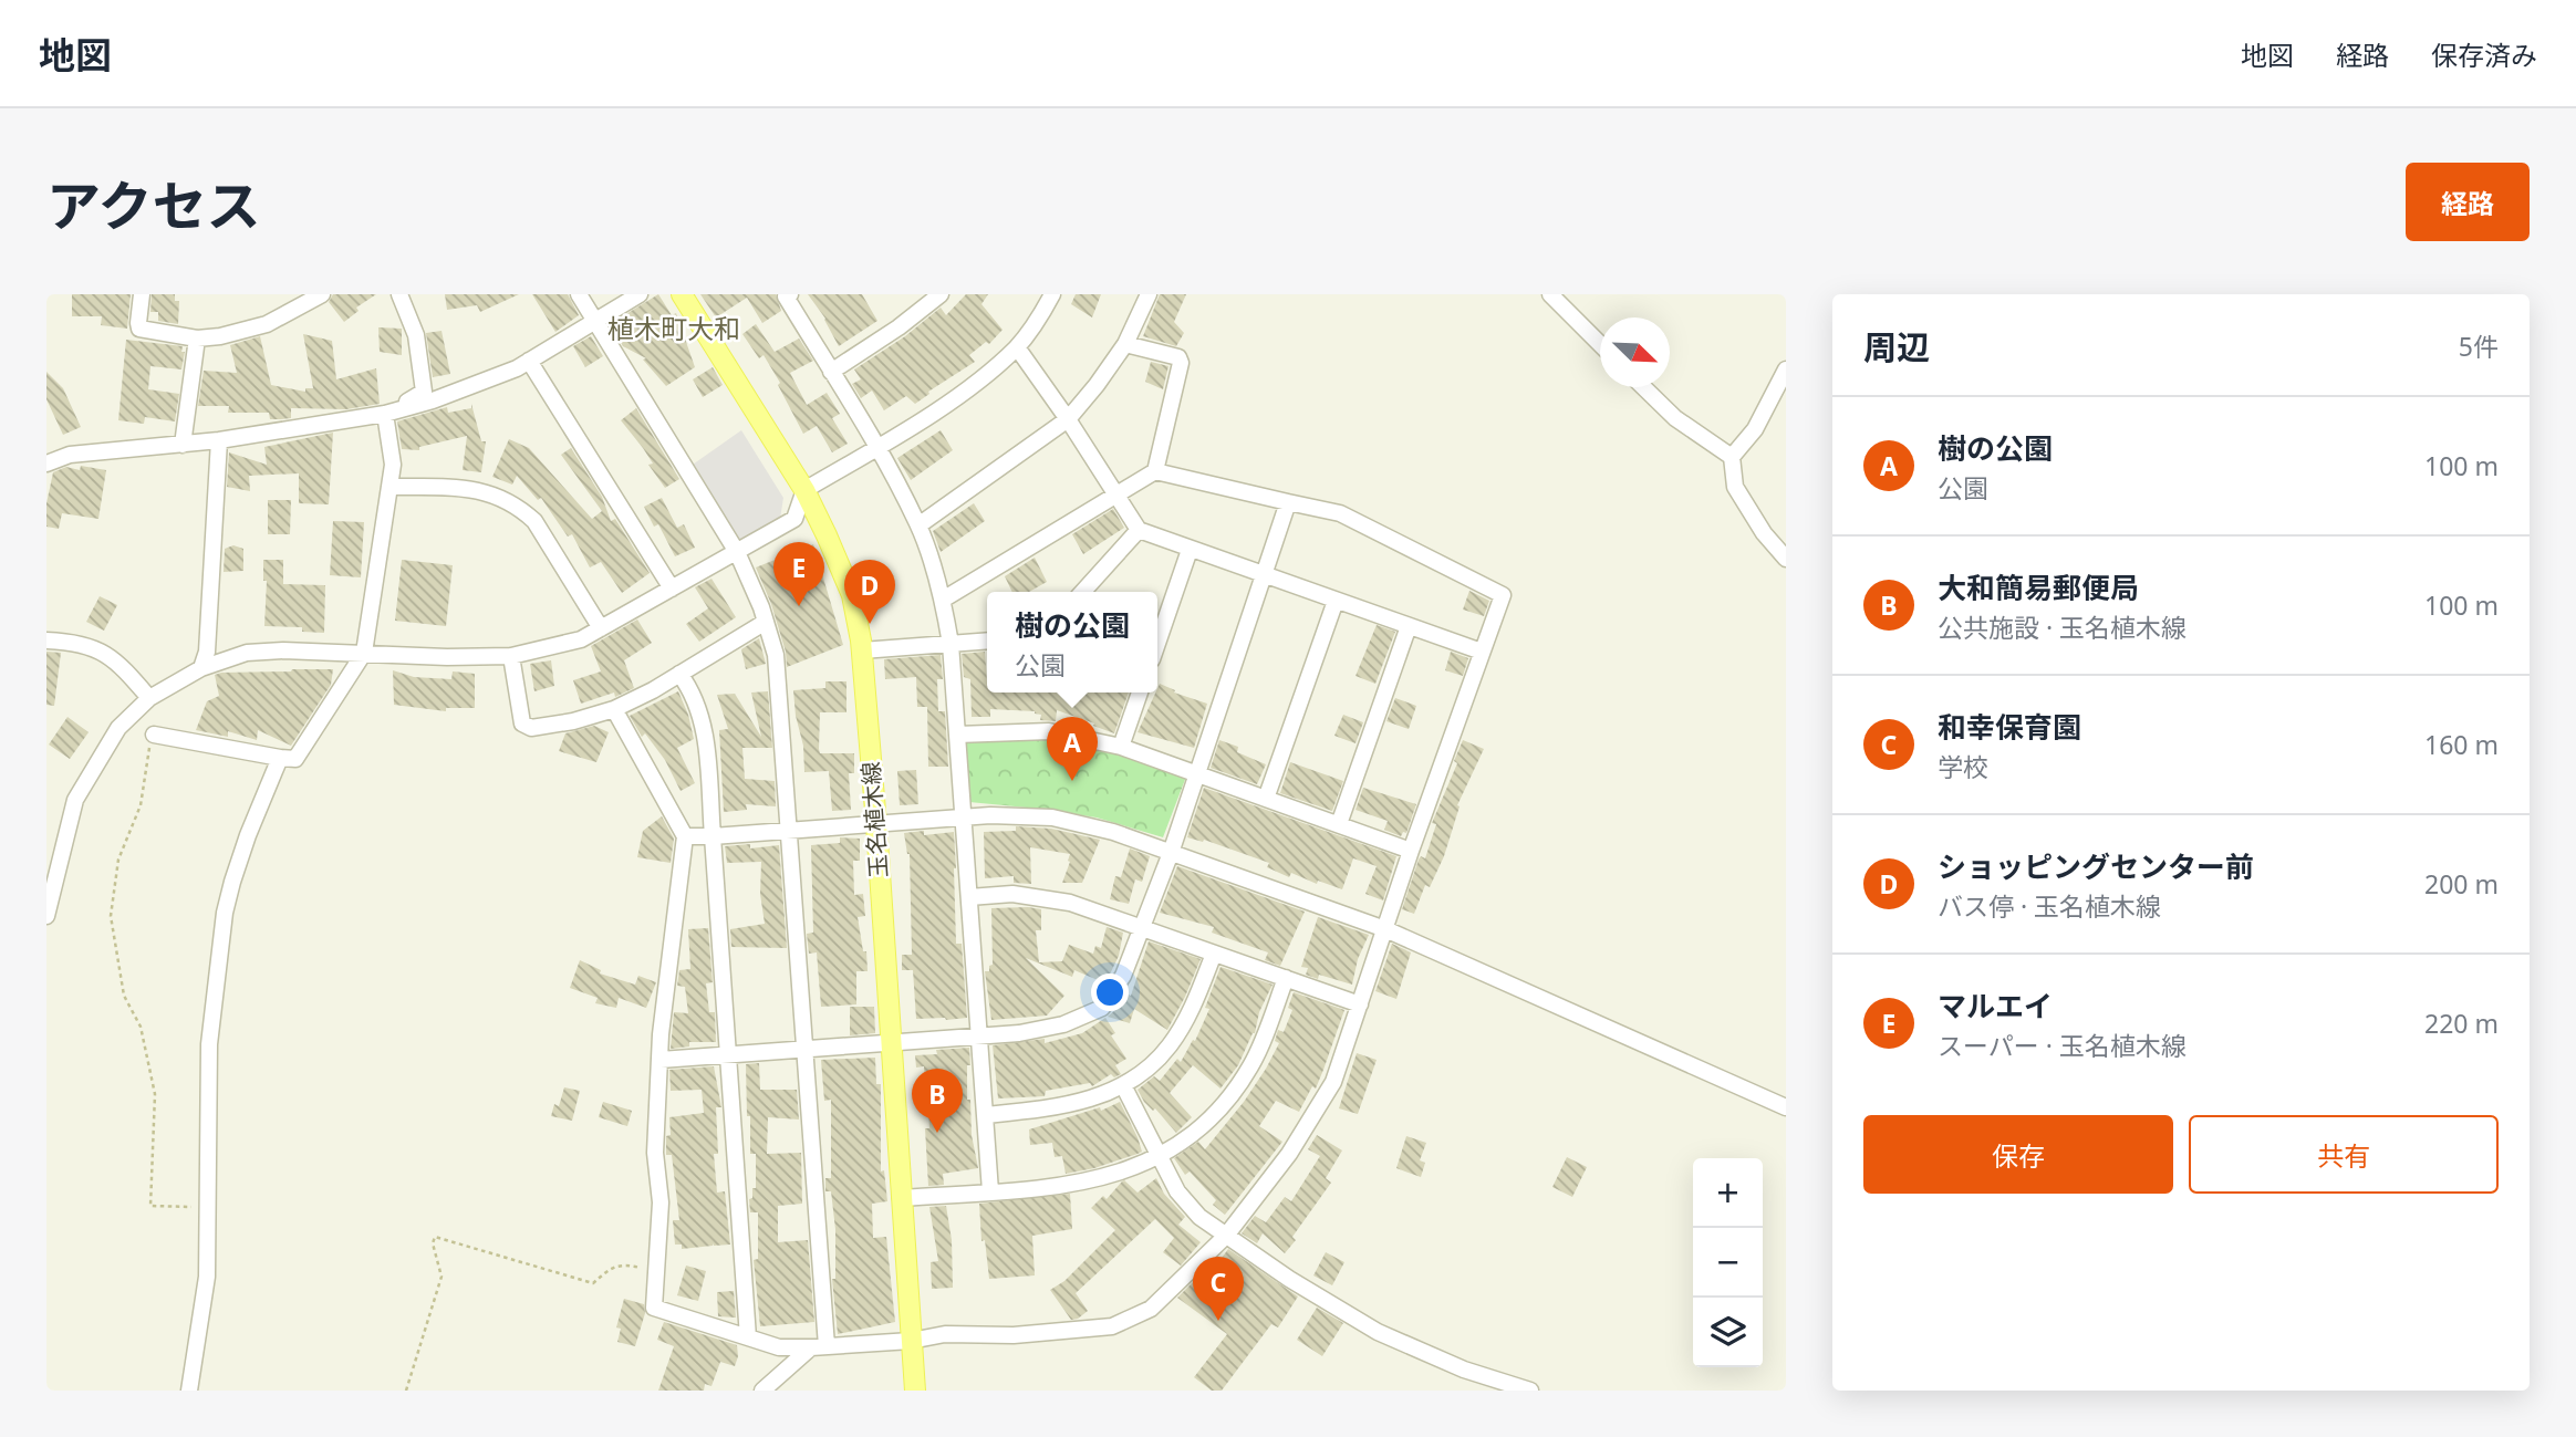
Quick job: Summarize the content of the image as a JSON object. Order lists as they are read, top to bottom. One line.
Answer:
{"streets":{"main road":["玉名植木線"]},"districts":["植木町大和"],"north":"bottom right","page":{"header":"地図","nav":["地図","経路","保存済み"],"title":"アクセス","buttons":["経路",["保存","共有"]],"heading":["周辺","5件"],"list":[{"mark":"A","name":"樹の公園","note":"公園","value":"100 m"},{"mark":"B","name":"大和簡易郵便局","note":"公共施設 · 玉名植木線","value":"100 m"},{"mark":"C","name":"和幸保育園","note":"学校","value":"160 m"},{"mark":"D","name":"ショッピングセンター前","note":"バス停 · 玉名植木線","value":"200 m"},{"mark":"E","name":"マルエイ","note":"スーパー · 玉名植木線","value":"220 m"}],"pins":["E","D","A","B","C"],"popup":["樹の公園","公園"],"map_buttons":["+","−"]}}
